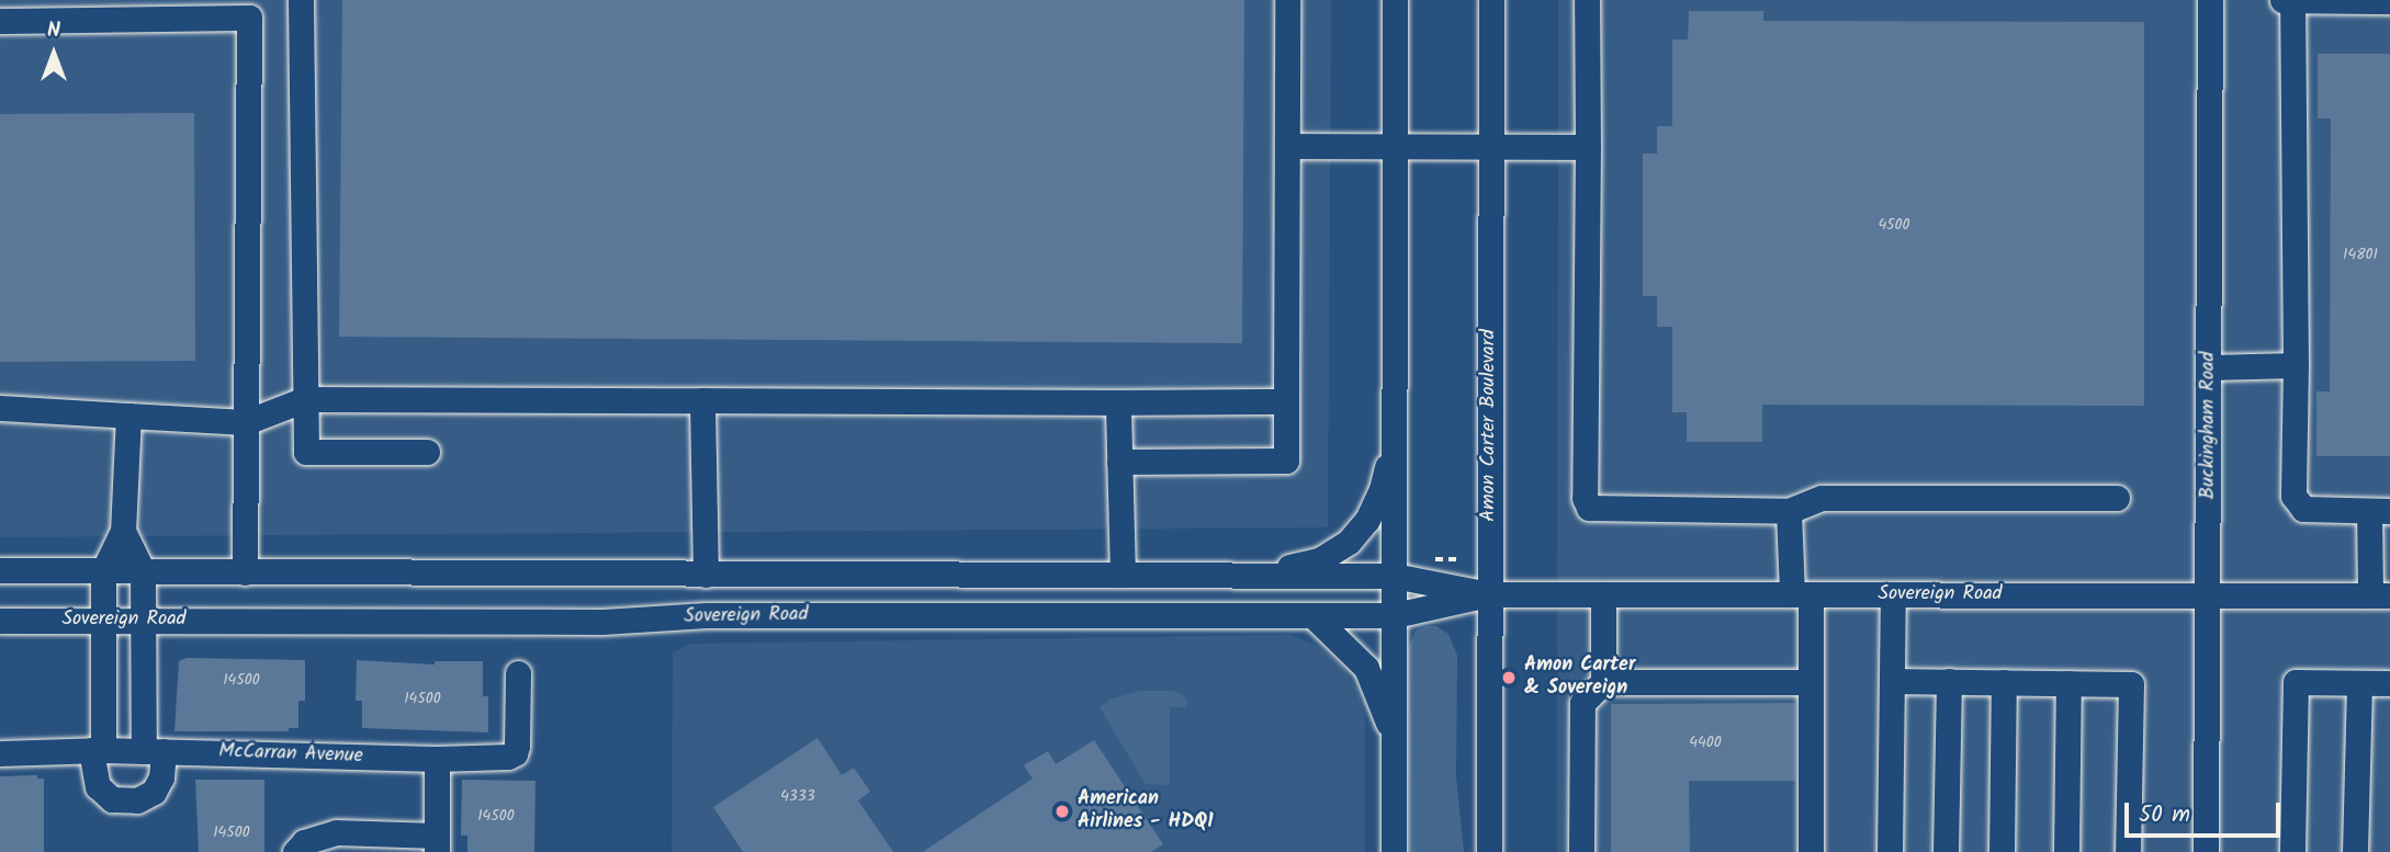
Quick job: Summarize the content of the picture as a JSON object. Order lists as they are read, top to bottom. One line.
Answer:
{"streets":{"street":["Amon Carter Boulevard","Buckingham Road","Sovereign Road","McCarran Avenue"]},"crossings":[["Amon Carter Boulevard","Sovereign Road"],["Buckingham Road","Sovereign Road"]],"places":["Amon Carter & Sovereign","American Airlines - HDQ1"],"house_numbers":["4500","14801","14500","14500","4400","4333","14500","14500"],"scale_bar":"50 m","north":"top"}
